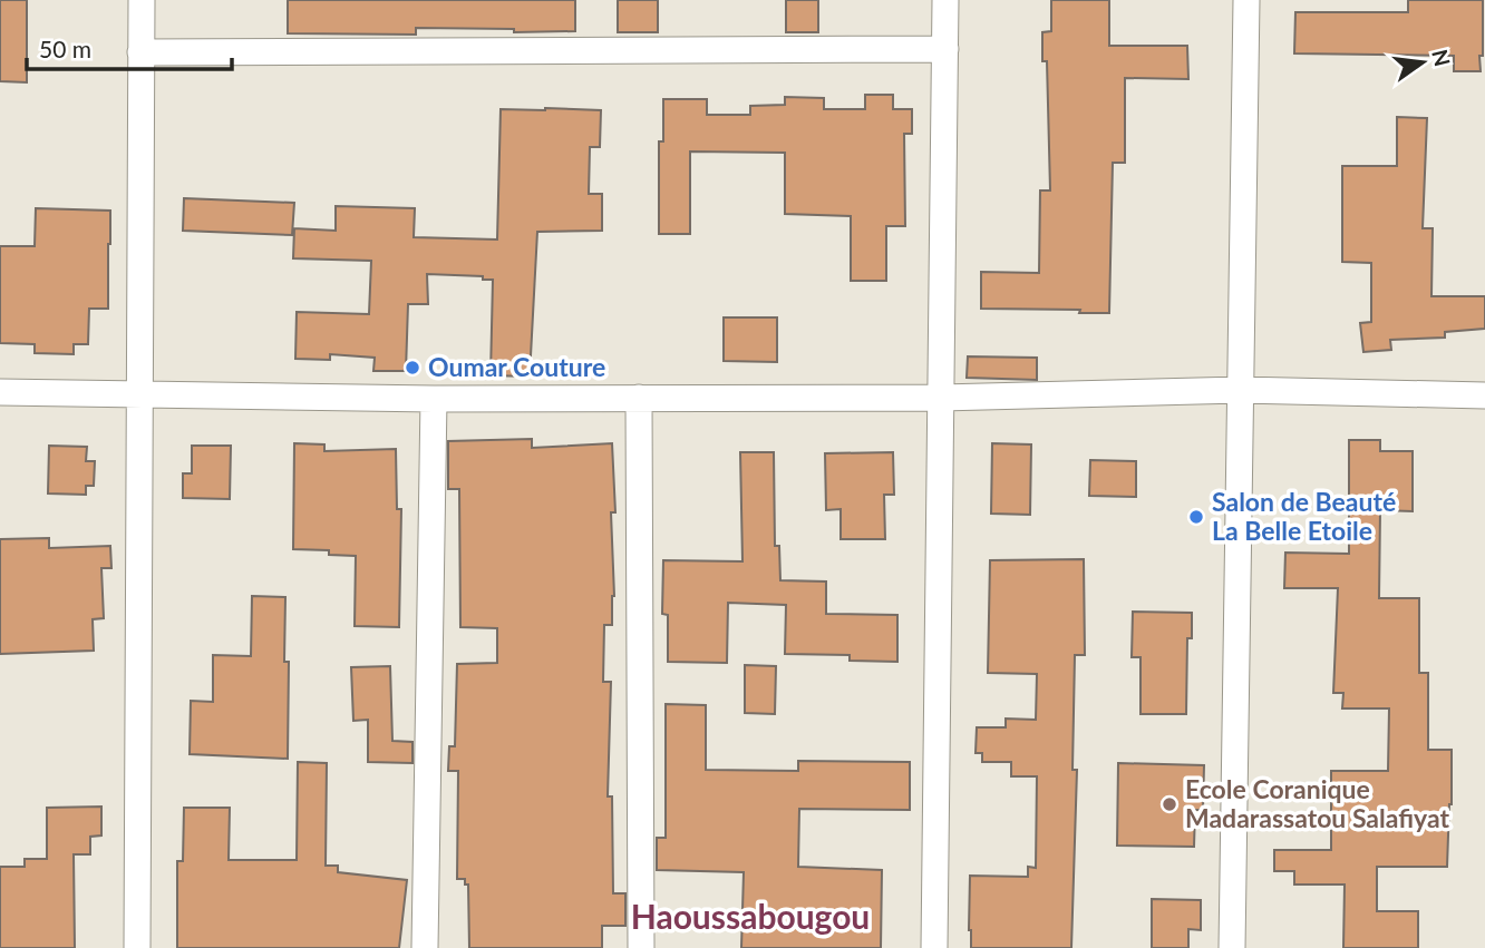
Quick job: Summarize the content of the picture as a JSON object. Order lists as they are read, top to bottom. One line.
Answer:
{"districts":["Haoussabougou"],"places":["Oumar Couture","Salon de Beauté La Belle Etoile","Ecole Coranique Madarassatou Salafiyat"],"scale_bar":"50 m","north":"right"}
